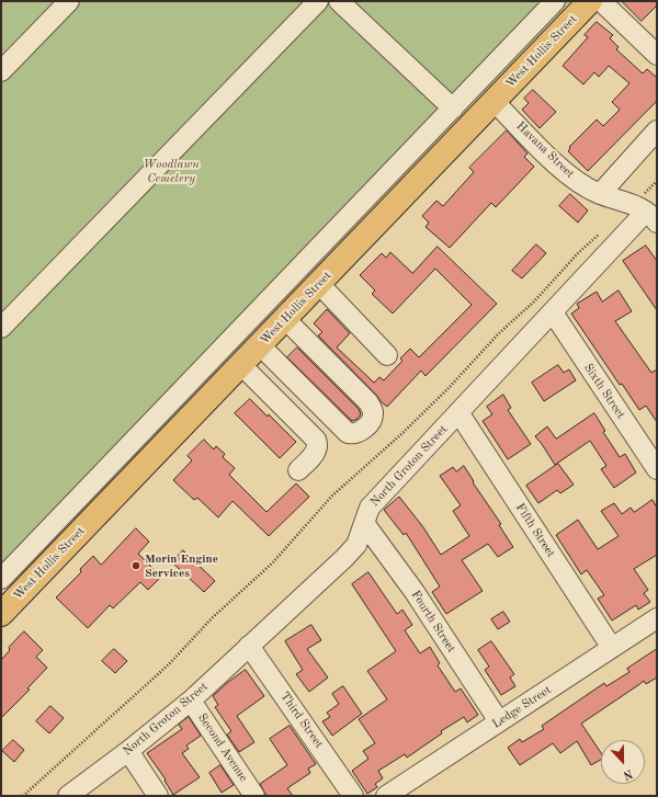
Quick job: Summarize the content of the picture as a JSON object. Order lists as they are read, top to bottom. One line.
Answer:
{"streets":{"main road":["West Hollis Street"],"street":["Havana Street","Sixth Street","North Groton Street","Fifth Street","Fourth Street","Ledge Street","Third Street","Second Avenue"]},"crossings":[["West Hollis Street","Havana Street"],["Havana Street","North Groton Street"],["Sixth Street","North Groton Street"],["North Groton Street","Fifth Street"],["North Groton Street","Fourth Street"],["North Groton Street","Third Street"],["North Groton Street","Second Avenue"],["Fifth Street","Ledge Street"],["Fourth Street","Ledge Street"]],"parks":["Woodlawn Cemetery"],"places":["Morin Engine Services"],"north":"bottom"}
